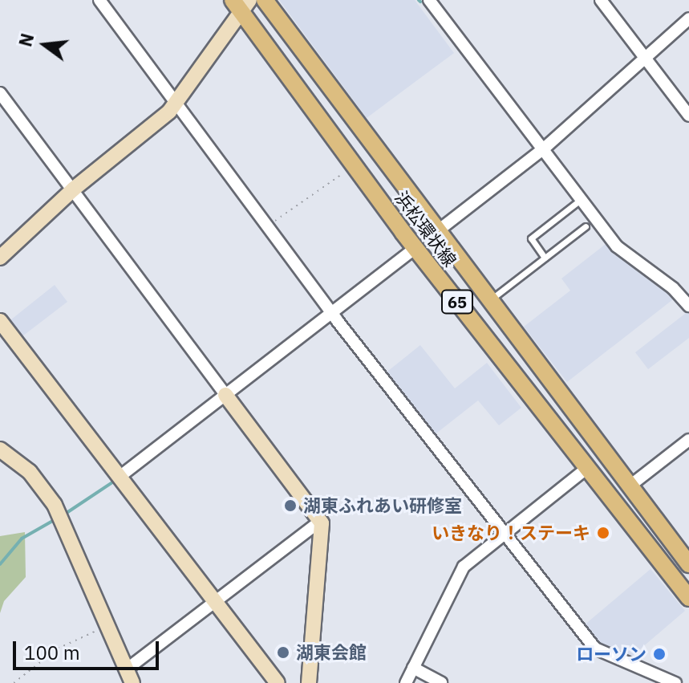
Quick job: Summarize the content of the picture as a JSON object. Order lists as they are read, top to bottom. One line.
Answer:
{"streets":{"main road":["浜松環状線","65"]},"places":["湖東ふれあい研修室","いきなり！ステーキ","湖東会館","ローソン"],"scale_bar":"100 m","north":"left"}
